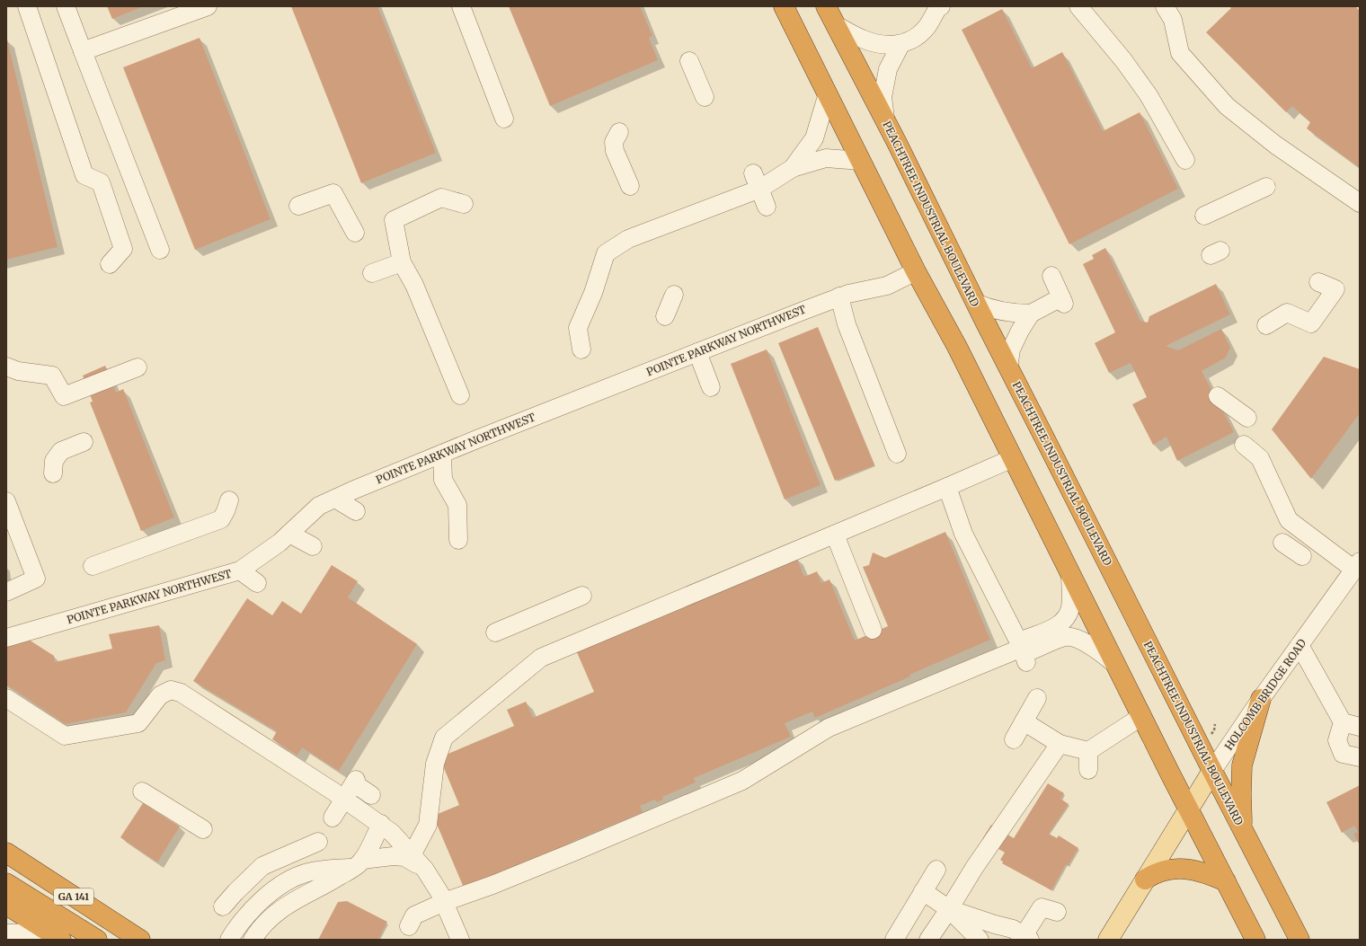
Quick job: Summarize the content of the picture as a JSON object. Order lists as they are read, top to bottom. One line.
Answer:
{"streets":{"highway":["PEACHTREE INDUSTRIAL BOULEVARD","GA 141"],"main road":["HOLCOMB BRIDGE ROAD"],"street":["POINTE PARKWAY NORTHWEST"]},"crossings":[["PEACHTREE INDUSTRIAL BOULEVARD","HOLCOMB BRIDGE ROAD"]]}
